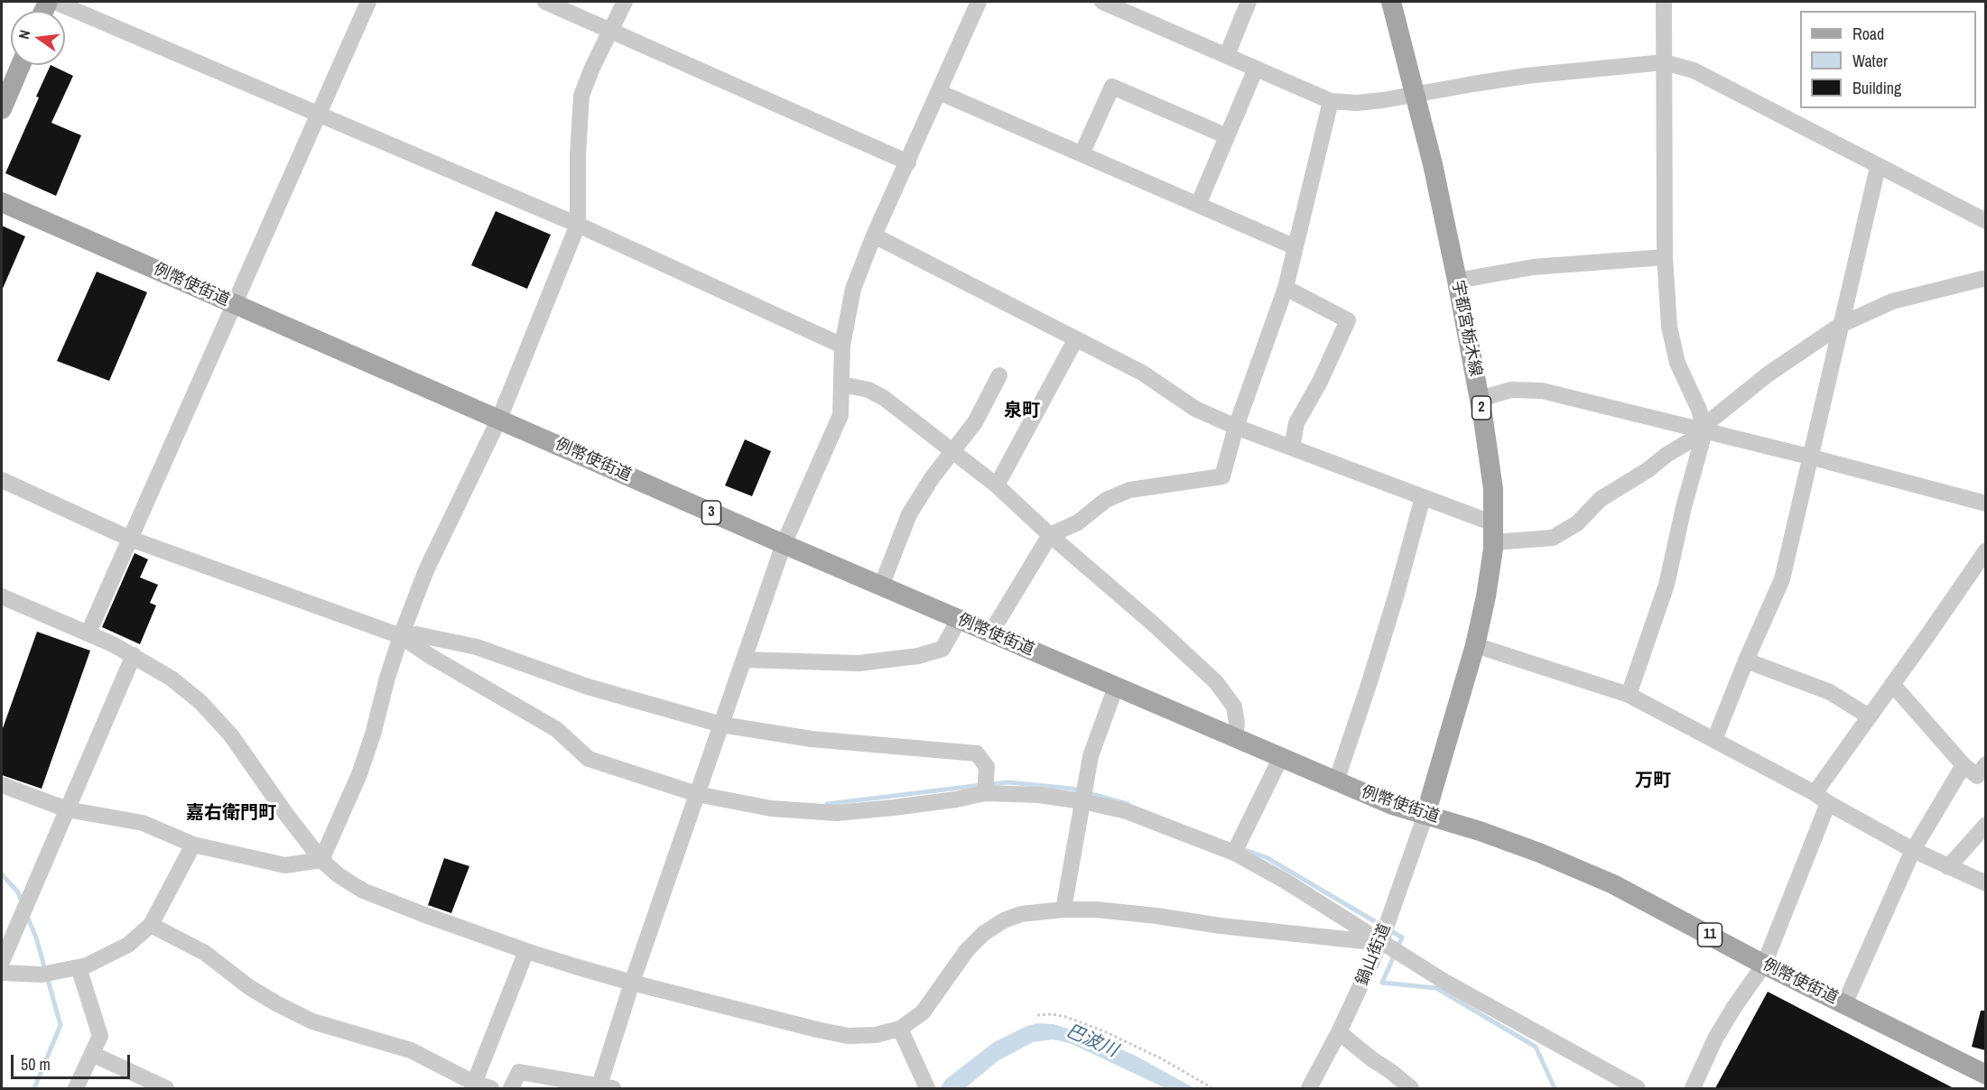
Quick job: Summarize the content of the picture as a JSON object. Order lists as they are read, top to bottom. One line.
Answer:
{"streets":{"main road":["例幣使街道","宇都宮栃木線","2","3","11"],"street":["鍋山街道"]},"crossings":[["例幣使街道","宇都宮栃木線"],["例幣使街道","鍋山街道"],["宇都宮栃木線","鍋山街道"]],"districts":["泉町","万町","嘉右衛門町"],"water":["巴波川"],"legend":["Road","Water","Building"],"scale_bar":"50 m","north":"left"}
